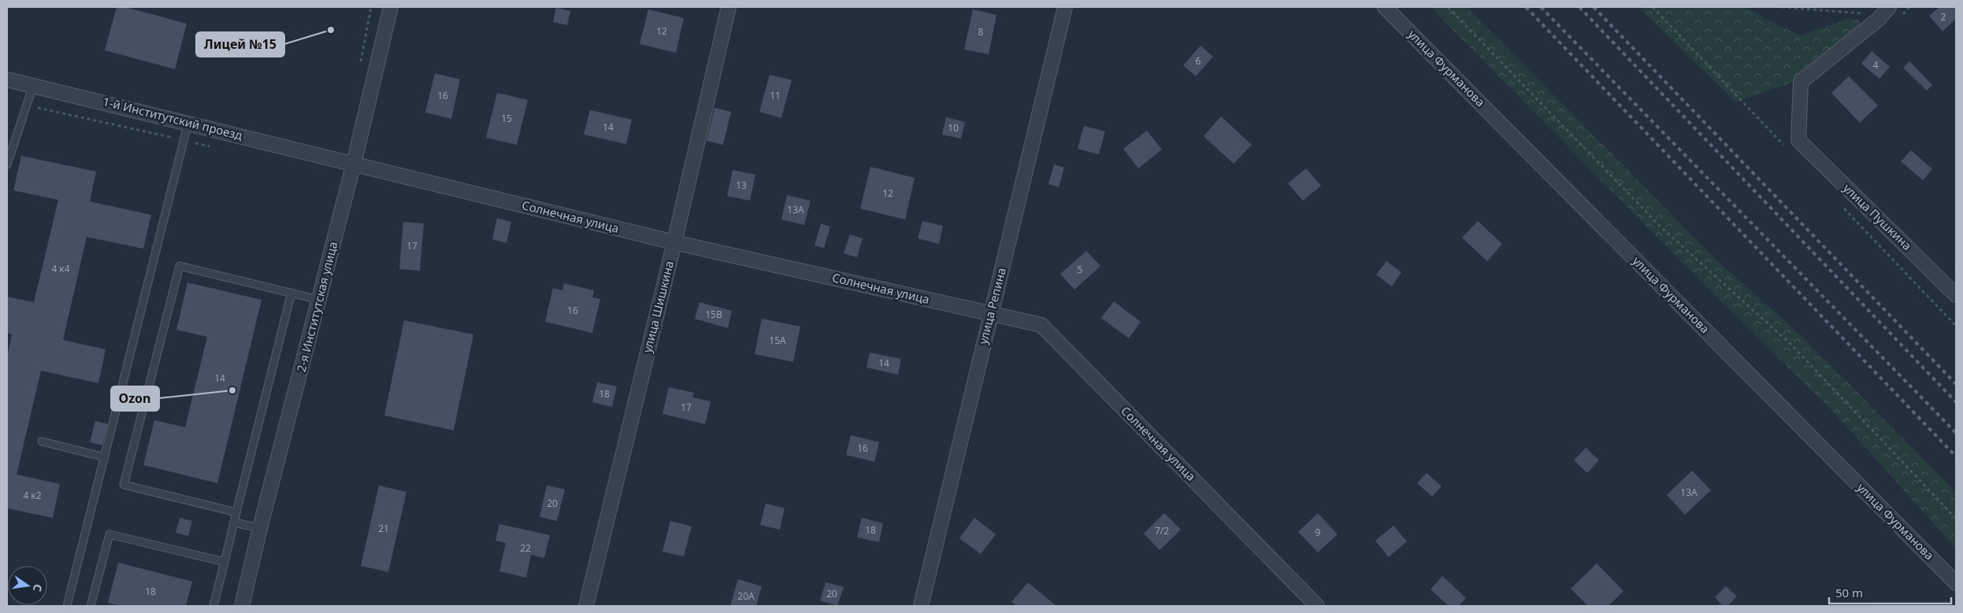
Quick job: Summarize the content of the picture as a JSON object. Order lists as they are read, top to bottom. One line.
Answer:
{"streets":{"street":["улица Фурманова","1-й Институтский проезд","Солнечная улица","улица Пушкина","улица Репина","2-я Институтская улица","улица Шишкина"]},"crossings":[["1-й Институтский проезд","Солнечная улица"],["Солнечная улица","улица Репина"],["Солнечная улица","2-я Институтская улица"],["Солнечная улица","улица Шишкина"]],"places":["Лицей №15","Ozon"],"house_numbers":["2","12","8","6","4","16","11","15","14","10","13","12","13А","17","4 к4","5","16","15В","15А","14","14","18","17","16","13А","4 к2","20","21","18","7/2","9","22","18","20","20А"],"scale_bar":"50 m","north":"right"}
